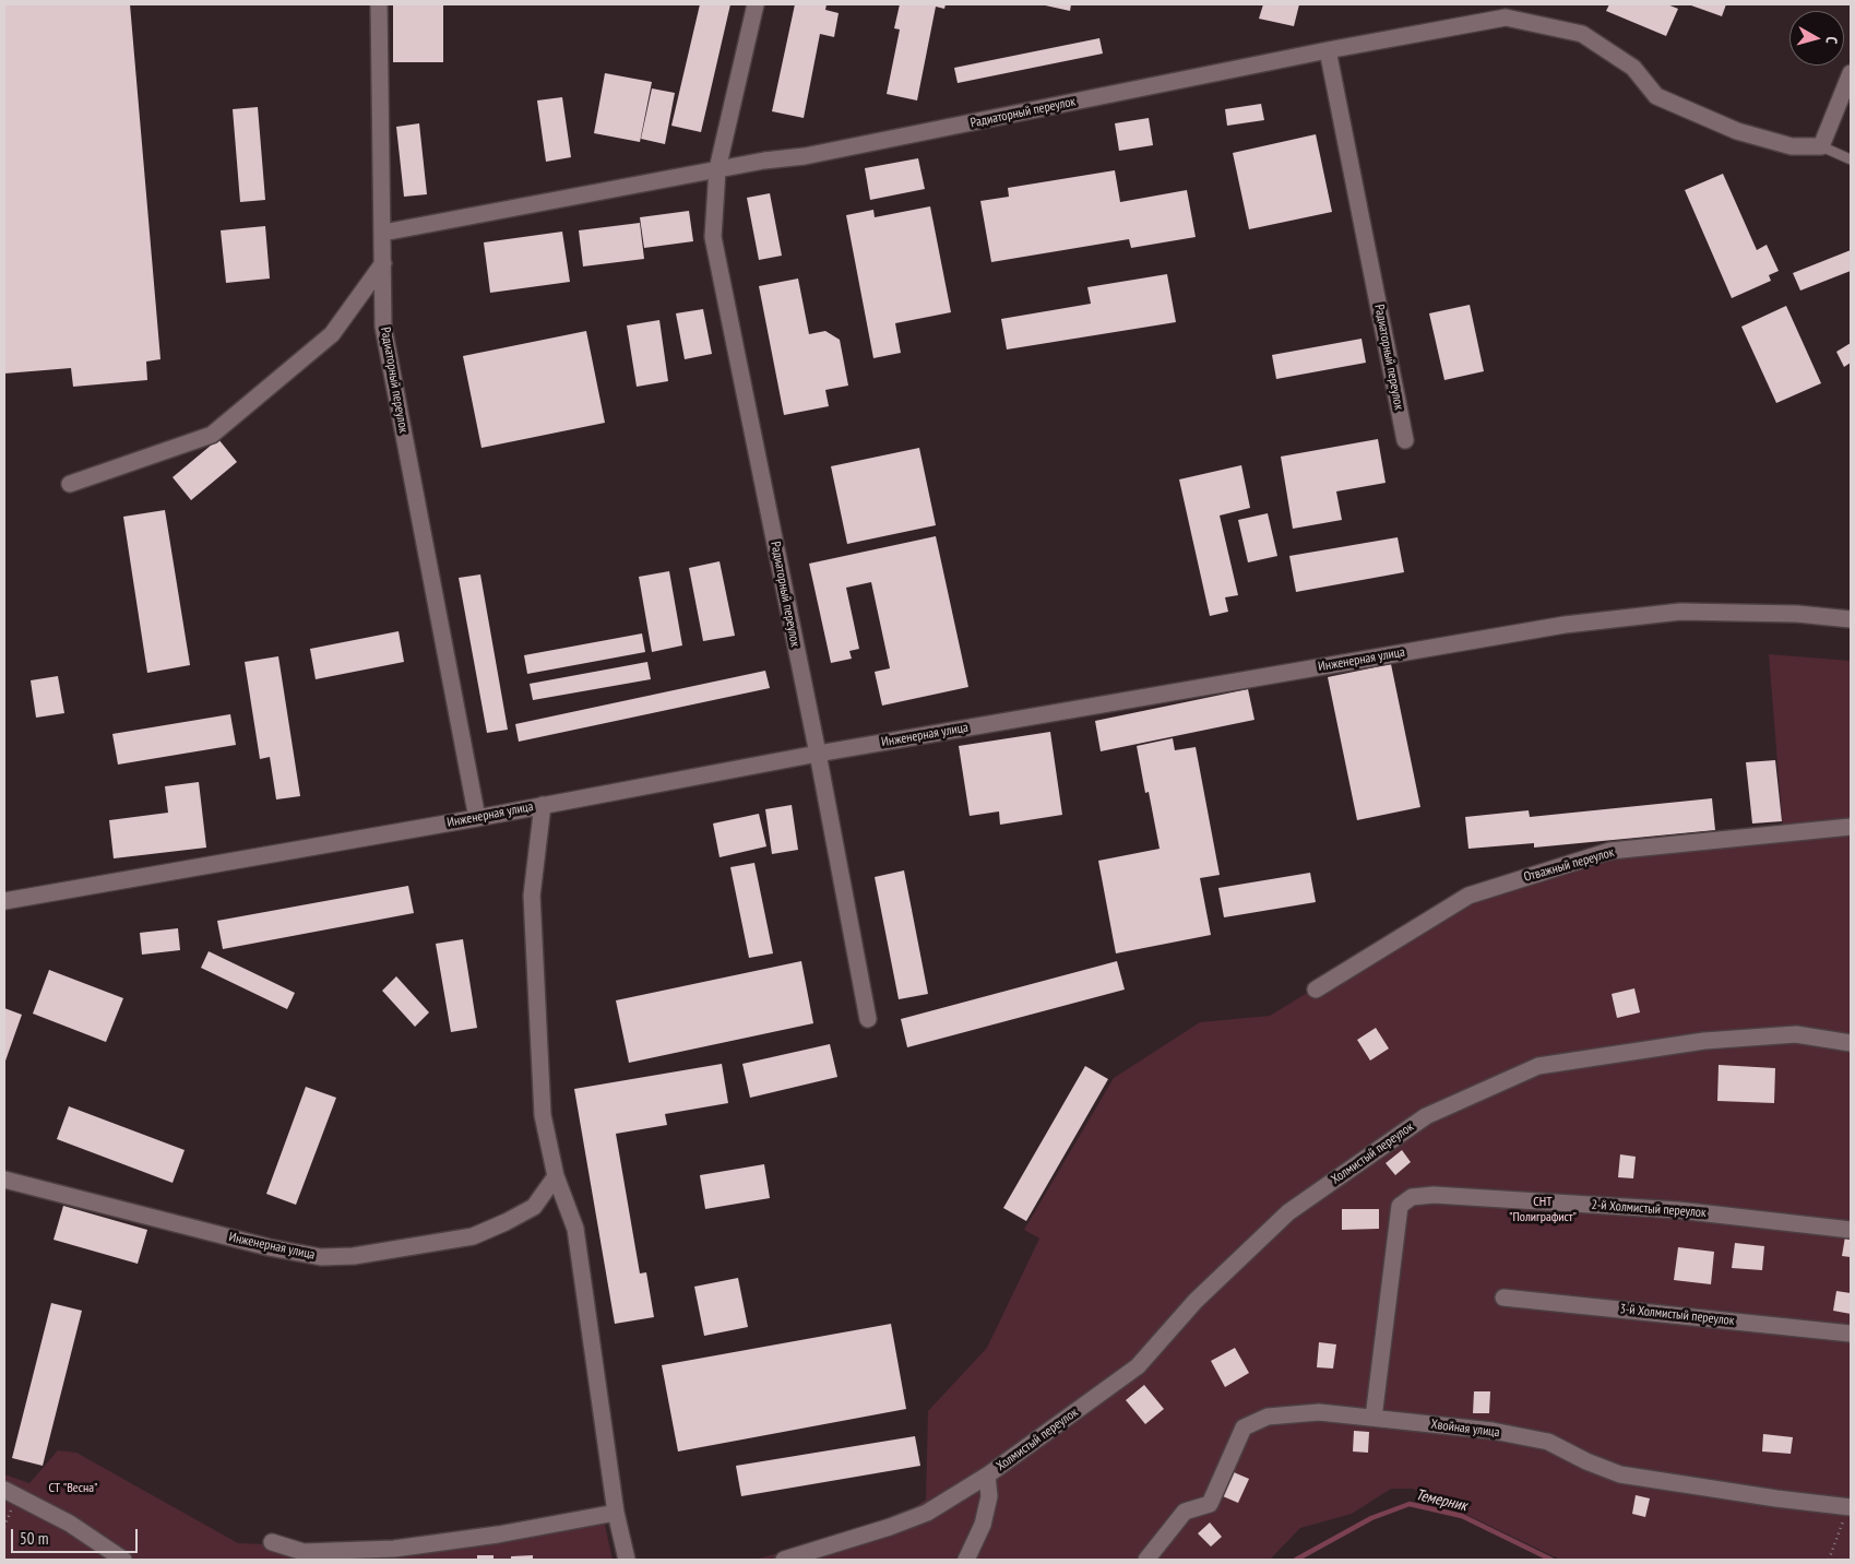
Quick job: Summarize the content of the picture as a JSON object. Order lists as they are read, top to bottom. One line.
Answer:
{"streets":{"street":["Радиаторный переулок","Инженерная улица","Отважный переулок","Холмистый переулок","2-й Холмистый переулок","3-й Холмистый переулок","Хвойная улица"]},"crossings":[["Радиаторный переулок","Инженерная улица"],["2-й Холмистый переулок","Хвойная улица"]],"water":["Темерник"],"parks":["СНТ \"Полиграфист\"","СТ \"Весна\""],"scale_bar":"50 m","north":"right"}
